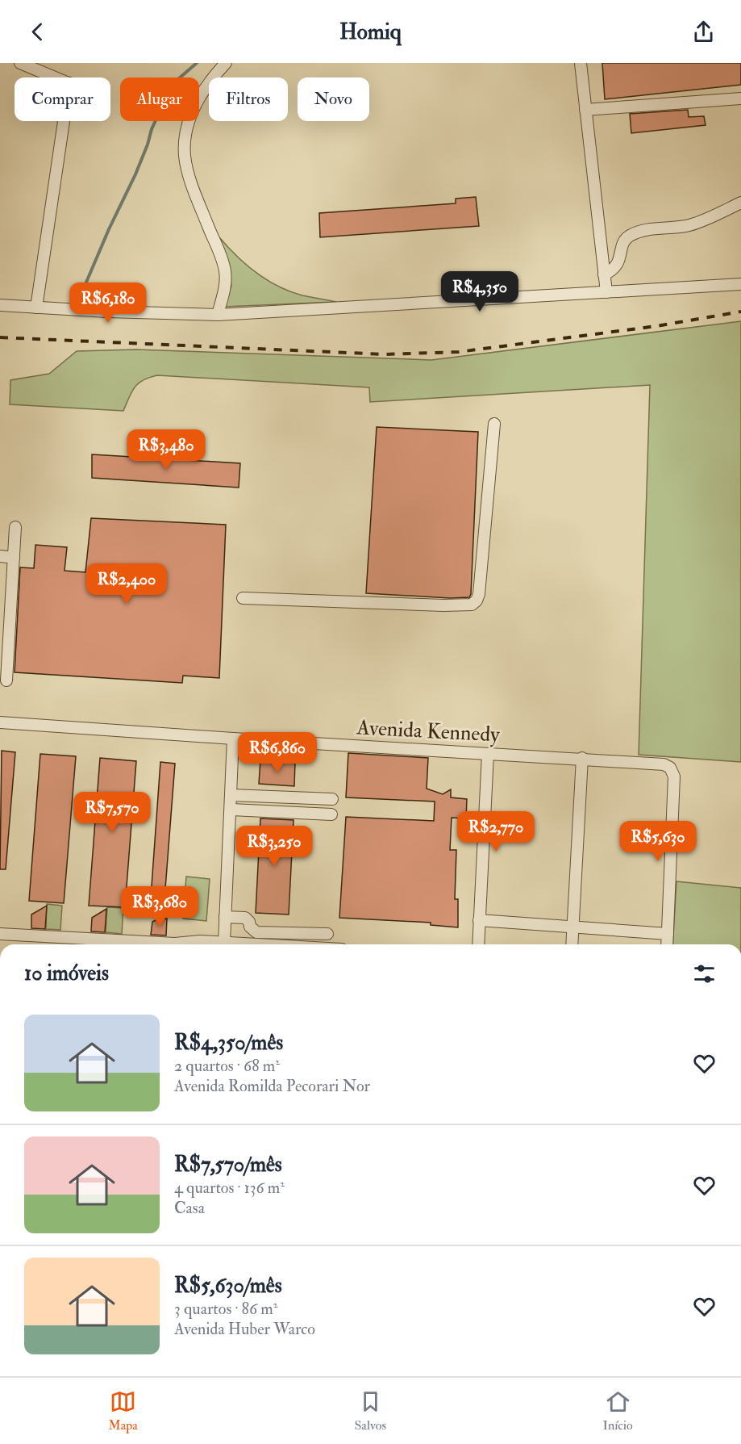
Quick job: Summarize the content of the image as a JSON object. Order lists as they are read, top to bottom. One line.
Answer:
{"streets":{"street":["Avenida Kennedy"]},"page":{"header":"Homiq","chip":["Comprar","Alugar","Filtros","Novo"],"price":["R$4,350","R$6,180","R$3,480","R$2,400","R$6,860","R$7,570","R$2,770","R$5,630","R$3,250","R$3,680"],"heading":"10 imóveis","list":[{"name":"R$4,350/mês","note":"2 quartos · 68 m² · Avenida Romilda Pecorari Nor"},{"name":"R$7,570/mês","note":"4 quartos · 136 m² · Casa"},{"name":"R$5,630/mês","note":"3 quartos · 86 m² · Avenida Huber Warco"}],"tabs":["Mapa","Salvos","Início"]}}
